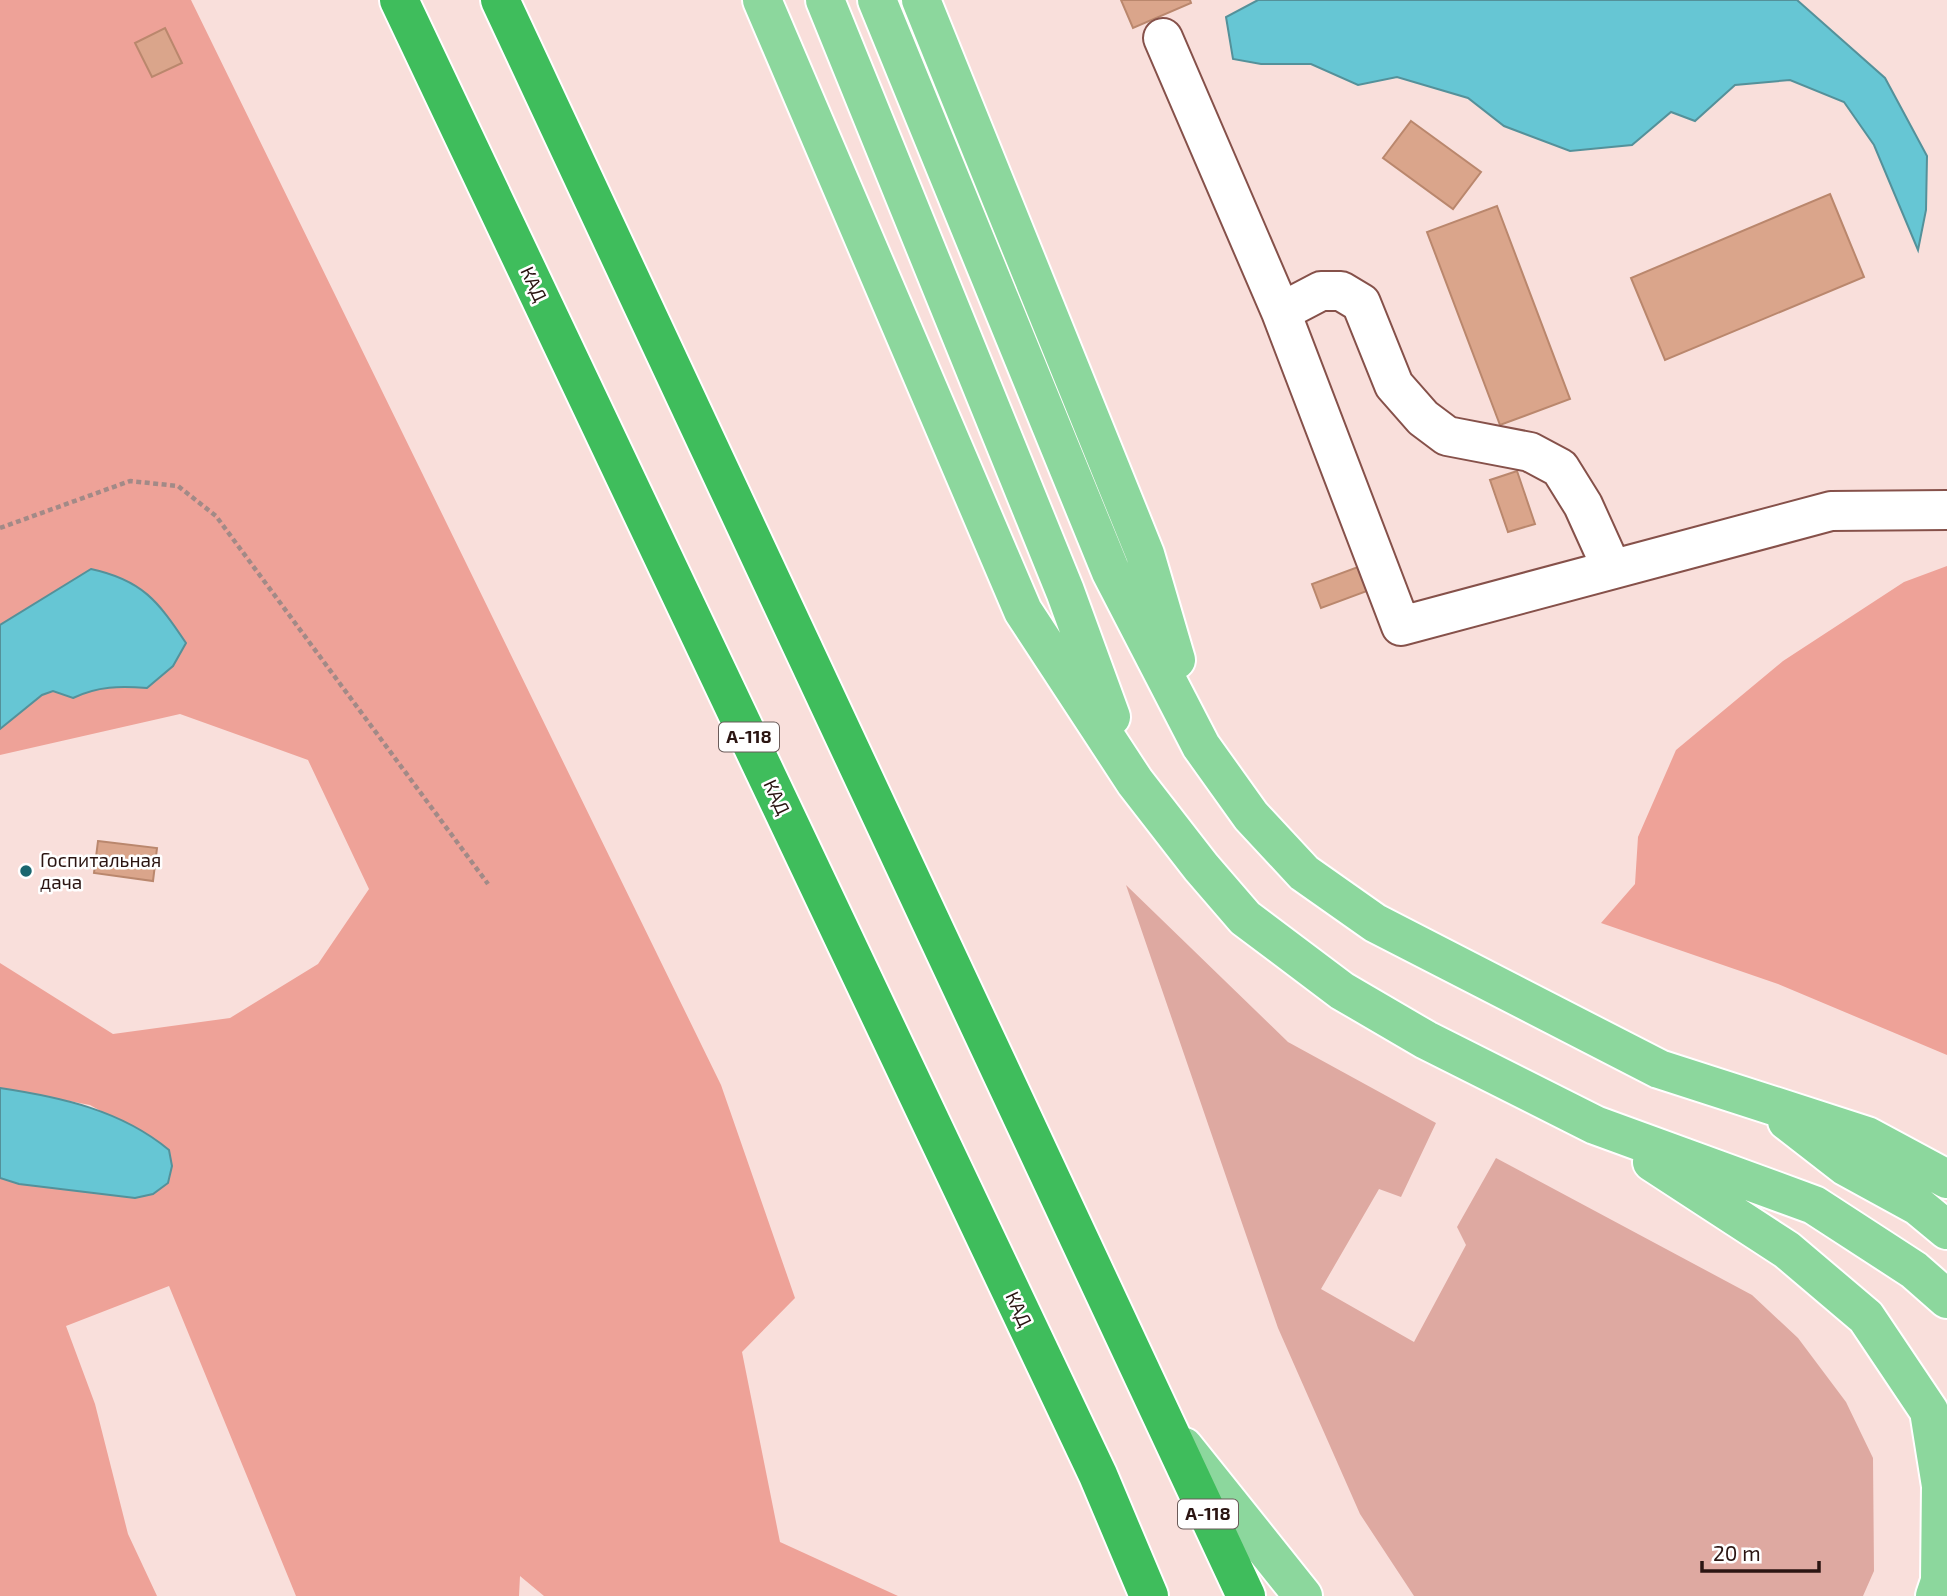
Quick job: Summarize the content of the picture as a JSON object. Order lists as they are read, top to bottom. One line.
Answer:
{"streets":{"highway":["КАД","А-118"]},"places":["Госпитальная дача"],"scale_bar":"20 m"}
